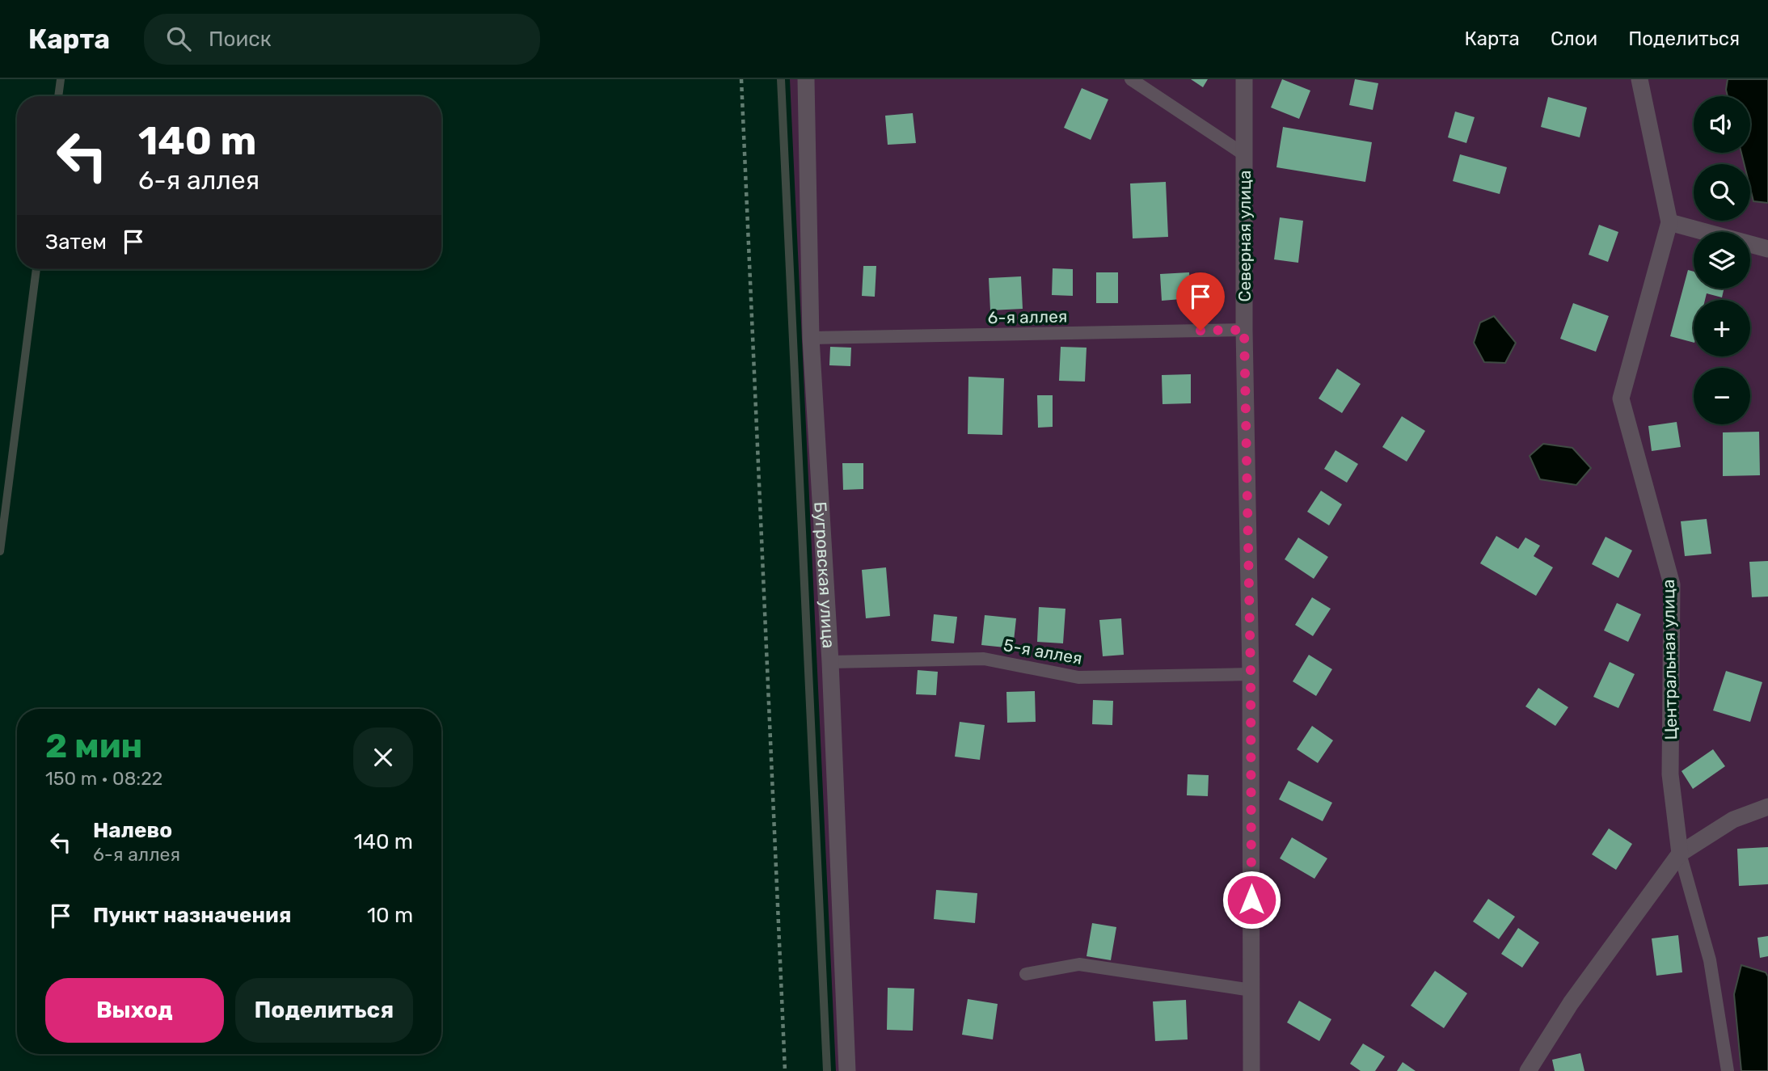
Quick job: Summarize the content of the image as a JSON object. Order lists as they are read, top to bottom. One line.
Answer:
{"streets":{"street":["Северная улица","Бугровская улица","Центральная улица"],"lane":["6-я аллея","5-я аллея"]},"crossings":[["Северная улица","6-я аллея"],["Северная улица","5-я аллея"],["6-я аллея","Бугровская улица"],["Бугровская улица","5-я аллея"]],"page":{"header":"Карта","search":"Поиск","nav":["Карта","Слои","Поделиться"],"map_buttons":["+","−"],"turn":["140 m","6-я аллея"],"then":"Затем","heading":["2 мин","150 m · 08:22"],"list":[{"name":"Налево","note":"6-я аллея","value":"140 m"},{"name":"Пункт назначения","value":"10 m"}],"buttons":["Выход","Поделиться"]}}
